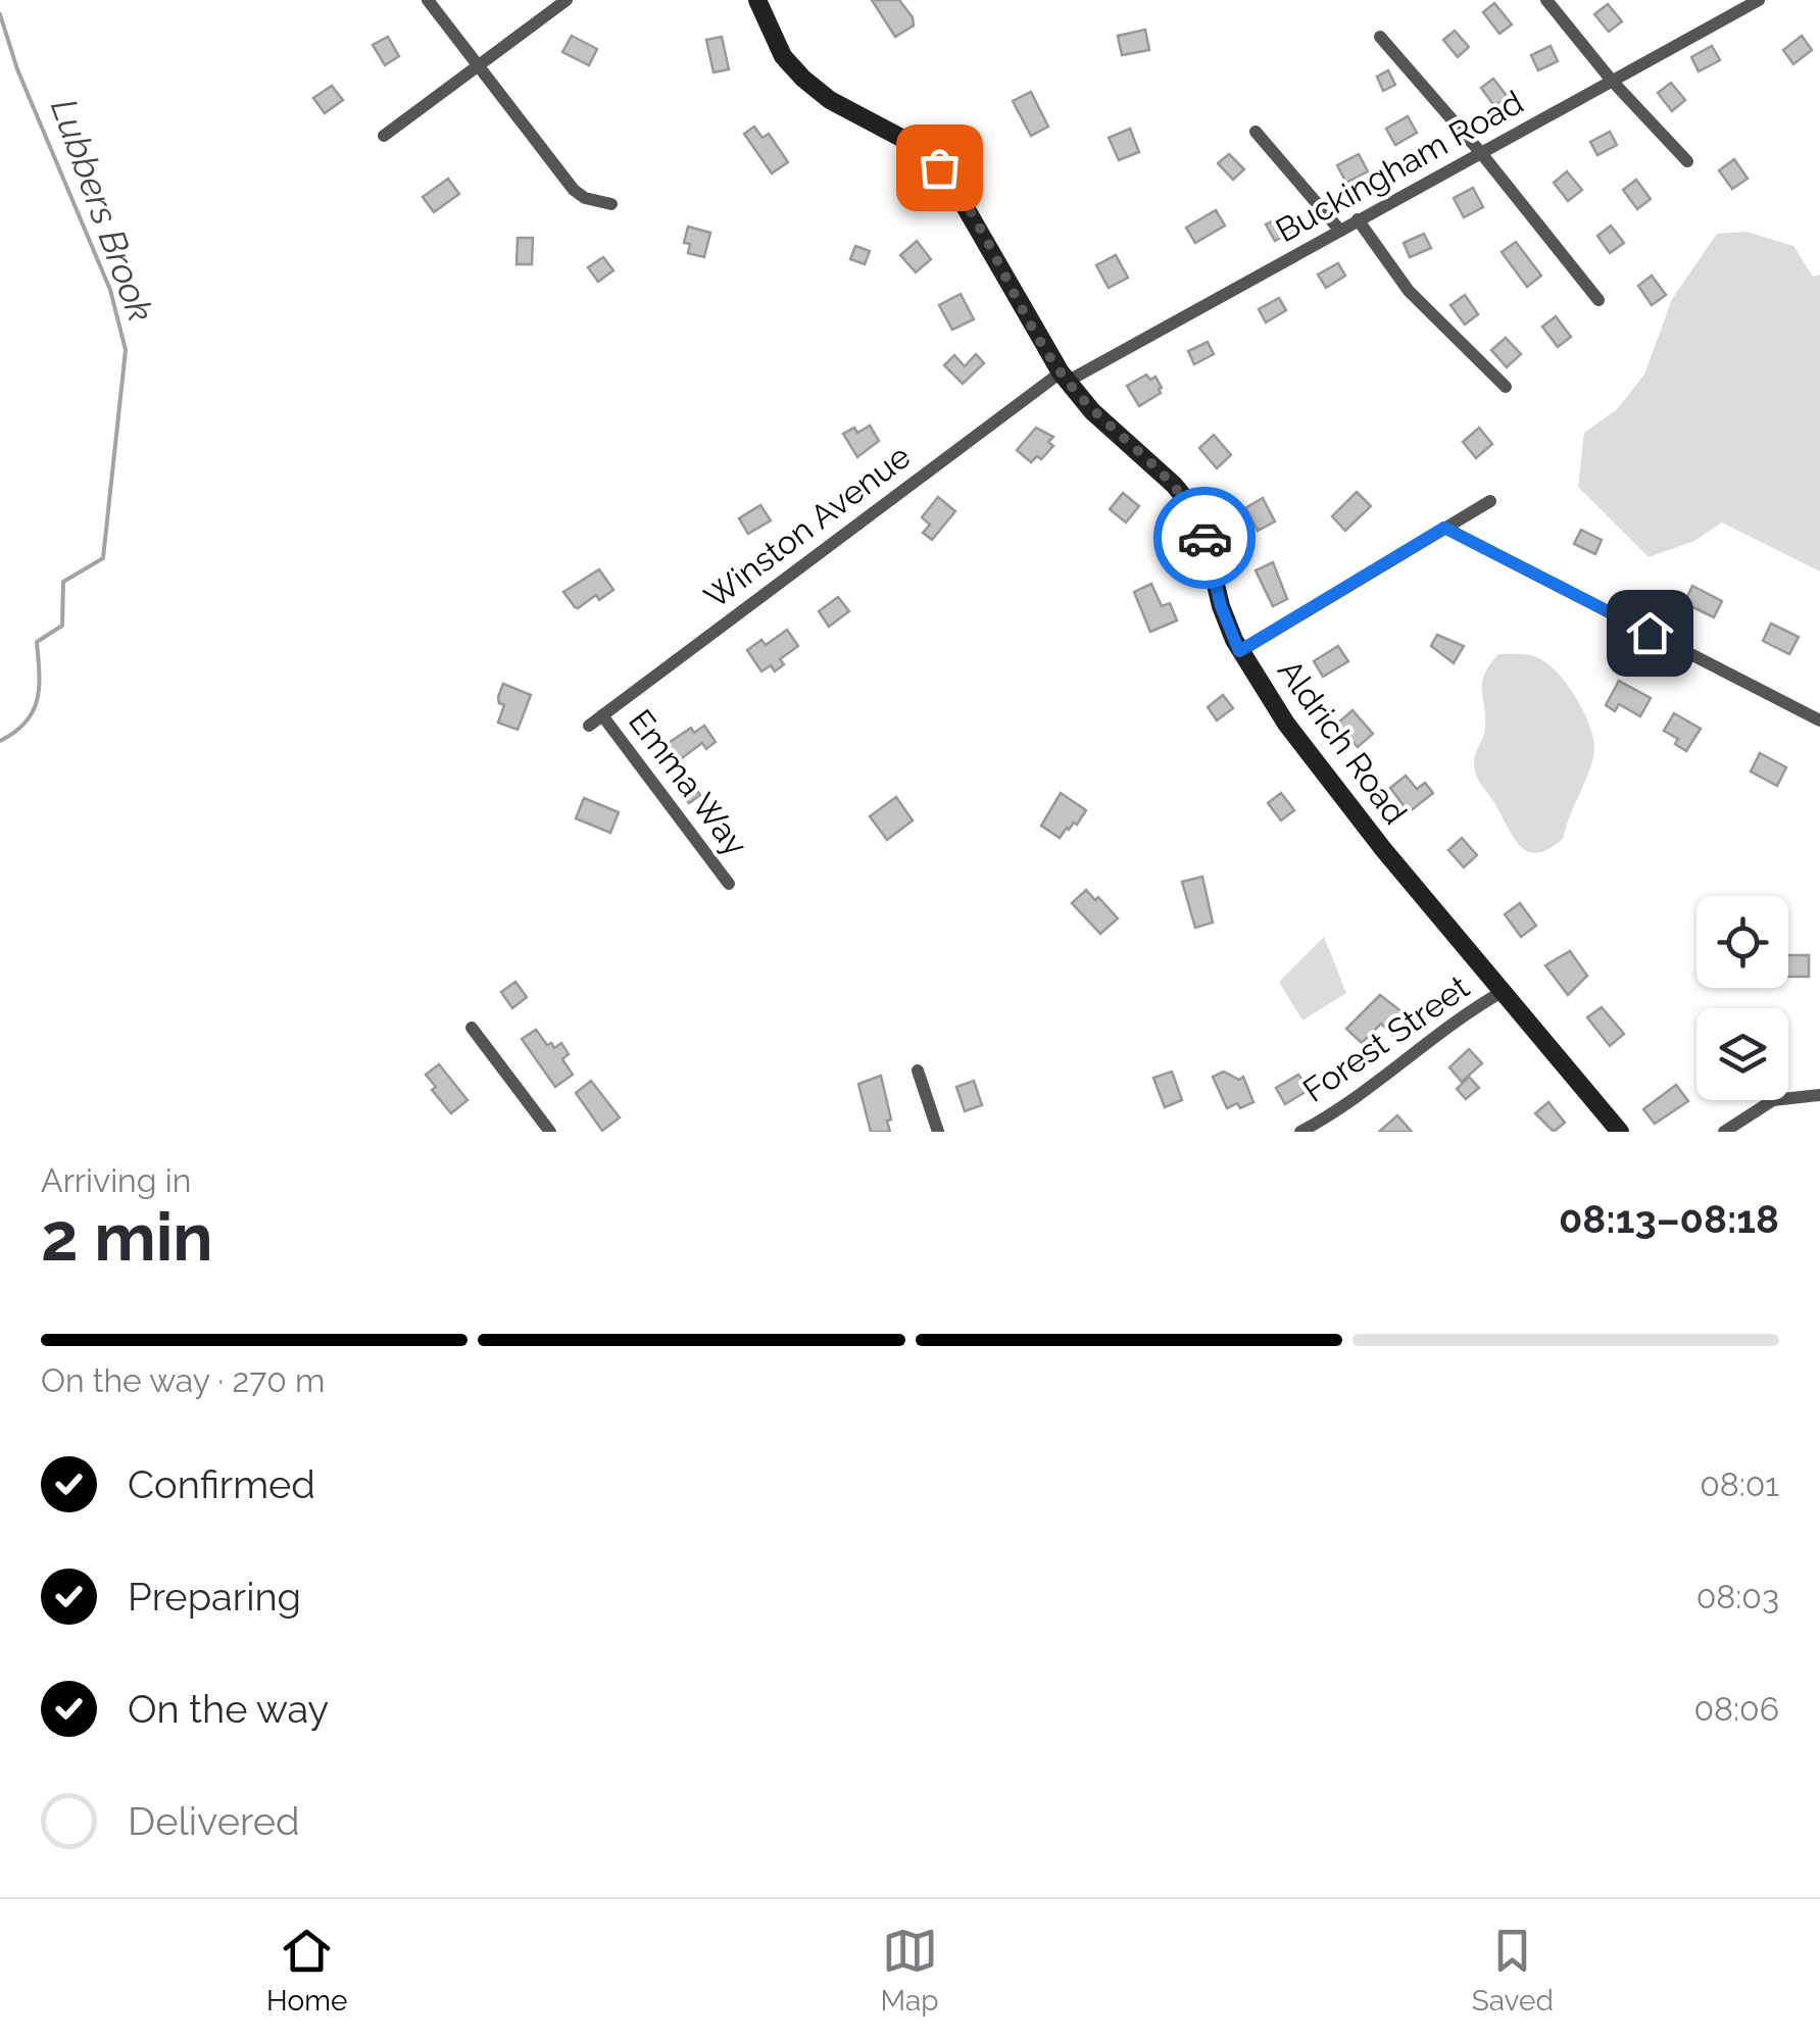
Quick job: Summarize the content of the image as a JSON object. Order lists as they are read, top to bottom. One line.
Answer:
{"streets":{"street":["Buckingham Road","Winston Avenue","Aldrich Road","Emma Way","Forest Street"]},"crossings":[["Buckingham Road","Winston Avenue"],["Buckingham Road","Aldrich Road"],["Winston Avenue","Aldrich Road"],["Winston Avenue","Emma Way"],["Aldrich Road","Forest Street"]],"water":["Lubbers Brook"],"page":{"heading":["2 min","Arriving in","08:13–08:18"],"bar":"On the way · 270 m","list":[["Confirmed","08:01"],["Preparing","08:03"],["On the way","08:06"],"Delivered"],"tabs":["Home","Map","Saved"]}}
